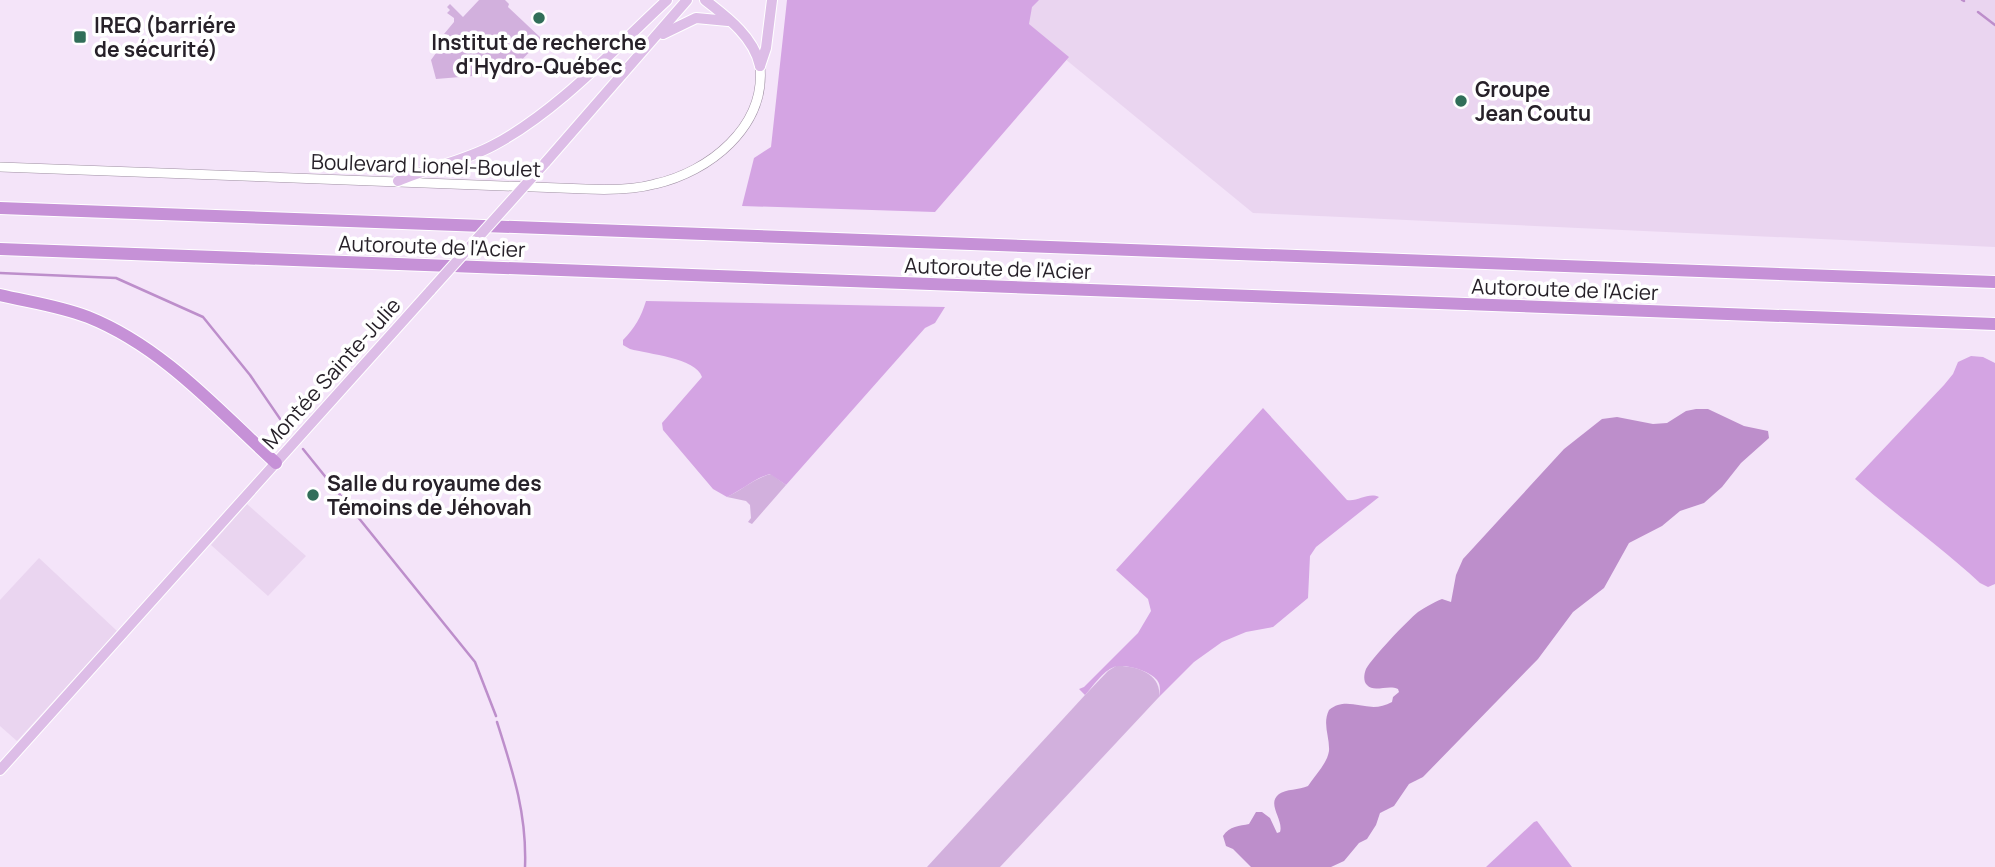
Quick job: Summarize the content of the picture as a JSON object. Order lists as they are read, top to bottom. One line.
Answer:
{"streets":{"highway":["Autoroute de l'Acier"],"main road":["Montée Sainte-Julie"],"street":["Boulevard Lionel-Boulet"]},"places":{"other":["Institut de recherche d'Hydro-Québec","Groupe Jean Coutu","Salle du royaume des Témoins de Jéhovah"],"transit":["IREQ (barriére de sécurité)"]}}
